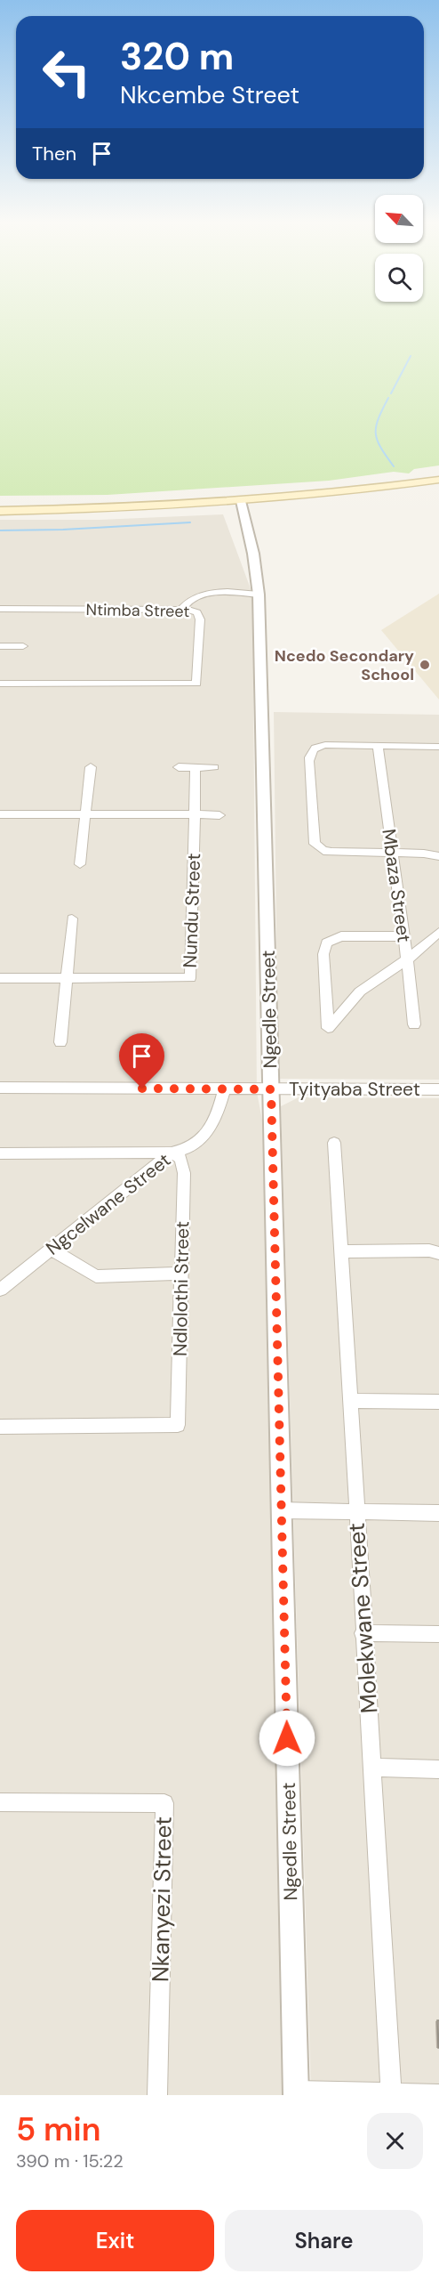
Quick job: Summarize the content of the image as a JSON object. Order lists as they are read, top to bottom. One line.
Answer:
{"streets":{"street":["Ntimba Street","Mbaza Street","Nundu Street","Ngedle Street","Tyityaba Street","Ngcelwane Street","Ndlolothi Street","Molekwane Street","Nkanyezi Street"]},"crossings":[["Ngedle Street","Tyityaba Street"],["Tyityaba Street","Ngcelwane Street"],["Ngcelwane Street","Ndlolothi Street"]],"places":["Ncedo Secondary School"],"north":"top left","page":{"turn":["320 m","Nkcembe Street"],"then":"Then","heading":["5 min","390 m · 15:22"],"buttons":["Exit","Share"]}}
